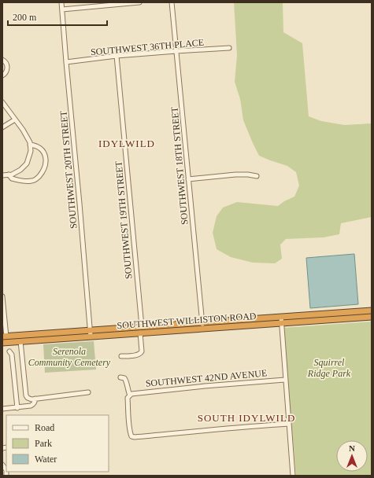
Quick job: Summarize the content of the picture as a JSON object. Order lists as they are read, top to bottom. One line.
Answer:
{"streets":{"highway":["SOUTHWEST WILLISTON ROAD"],"street":["SOUTHWEST 36TH PLACE","SOUTHWEST 18TH STREET","SOUTHWEST 20TH STREET","SOUTHWEST 19TH STREET","SOUTHWEST 42ND AVENUE"]},"crossings":[["SOUTHWEST 36TH PLACE","SOUTHWEST 18TH STREET"],["SOUTHWEST 36TH PLACE","SOUTHWEST 20TH STREET"],["SOUTHWEST 36TH PLACE","SOUTHWEST 19TH STREET"],["SOUTHWEST 18TH STREET","SOUTHWEST WILLISTON ROAD"],["SOUTHWEST 20TH STREET","SOUTHWEST WILLISTON ROAD"],["SOUTHWEST 19TH STREET","SOUTHWEST WILLISTON ROAD"]],"districts":["IDYLWILD","SOUTH IDYLWILD"],"parks":["Serenola Community Cemetery","Squirrel Ridge Park"],"legend":["Road","Park","Water"],"scale_bar":"200 m","north":"top"}
